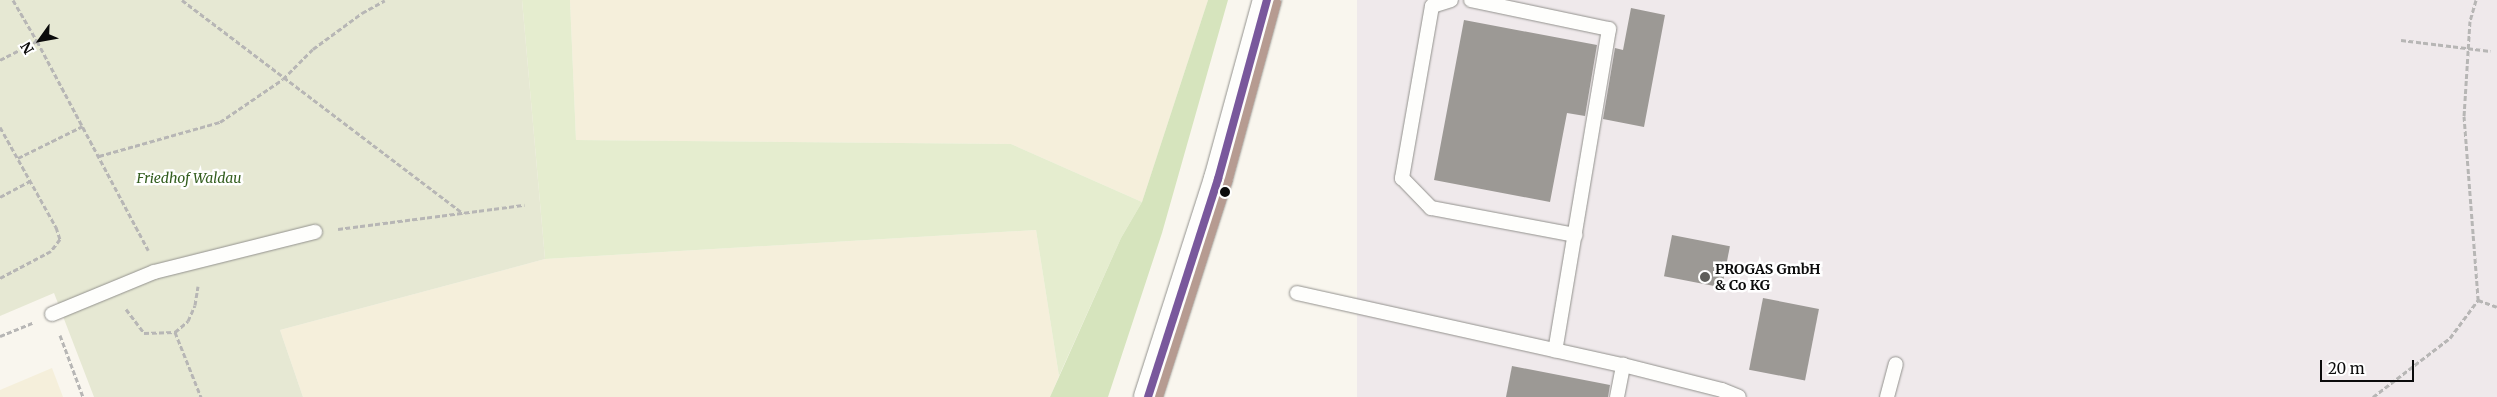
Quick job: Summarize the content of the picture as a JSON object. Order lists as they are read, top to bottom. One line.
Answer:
{"parks":["Friedhof Waldau"],"places":["PROGAS GmbH & Co KG"],"scale_bar":"20 m","north":"bottom left"}
